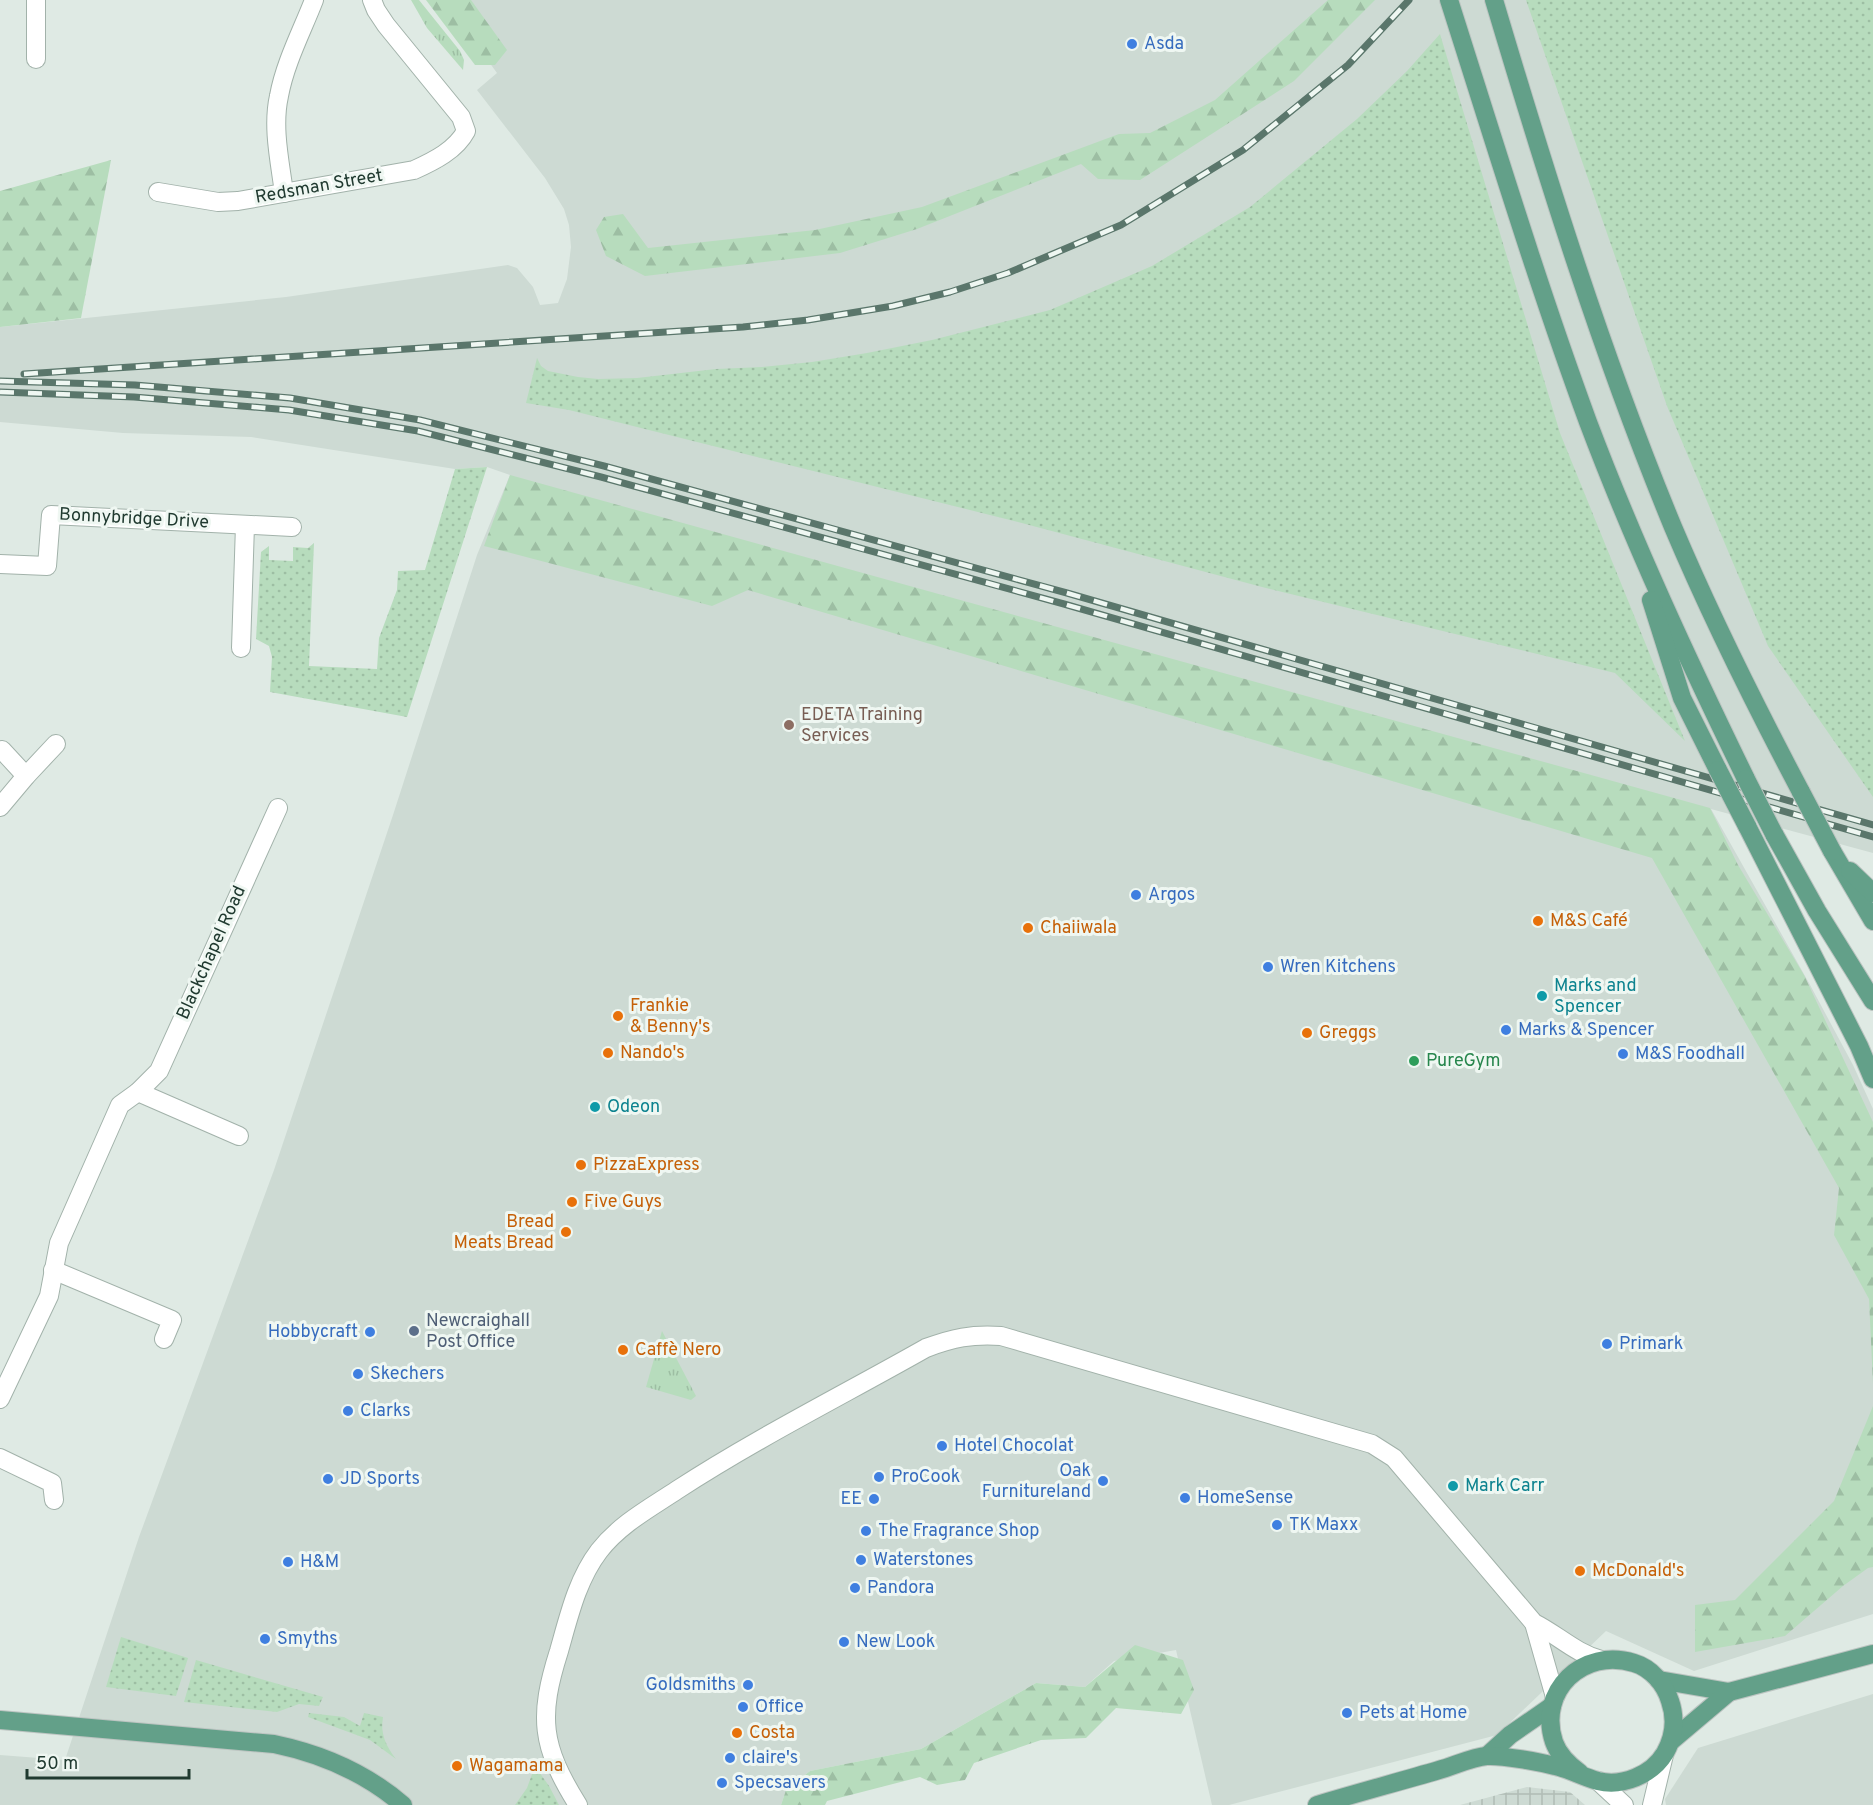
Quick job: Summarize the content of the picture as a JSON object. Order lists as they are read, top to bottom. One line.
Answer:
{"streets":{"street":["Redsman Street","Bonnybridge Drive","Blackchapel Road"]},"places":["Asda","EDETA Training Services","Argos","M&S Café","Chaiiwala","Wren Kitchens","Marks and Spencer","Frankie & Benny's","Marks & Spencer","Greggs","Nando's","M&S Foodhall","PureGym","Odeon","PizzaExpress","Five Guys","Bread Meats Bread","Newcraighall Post Office","Hobbycraft","Primark","Caffè Nero","Skechers","Clarks","Hotel Chocolat","ProCook","JD Sports","Oak Furnitureland","Mark Carr","HomeSense","EE","TK Maxx","The Fragrance Shop","Waterstones","H&M","McDonald's","Pandora","Smyths","New Look","Goldsmiths","Office","Pets at Home","Costa","claire's","Wagamama","Specsavers"],"scale_bar":"50 m"}
